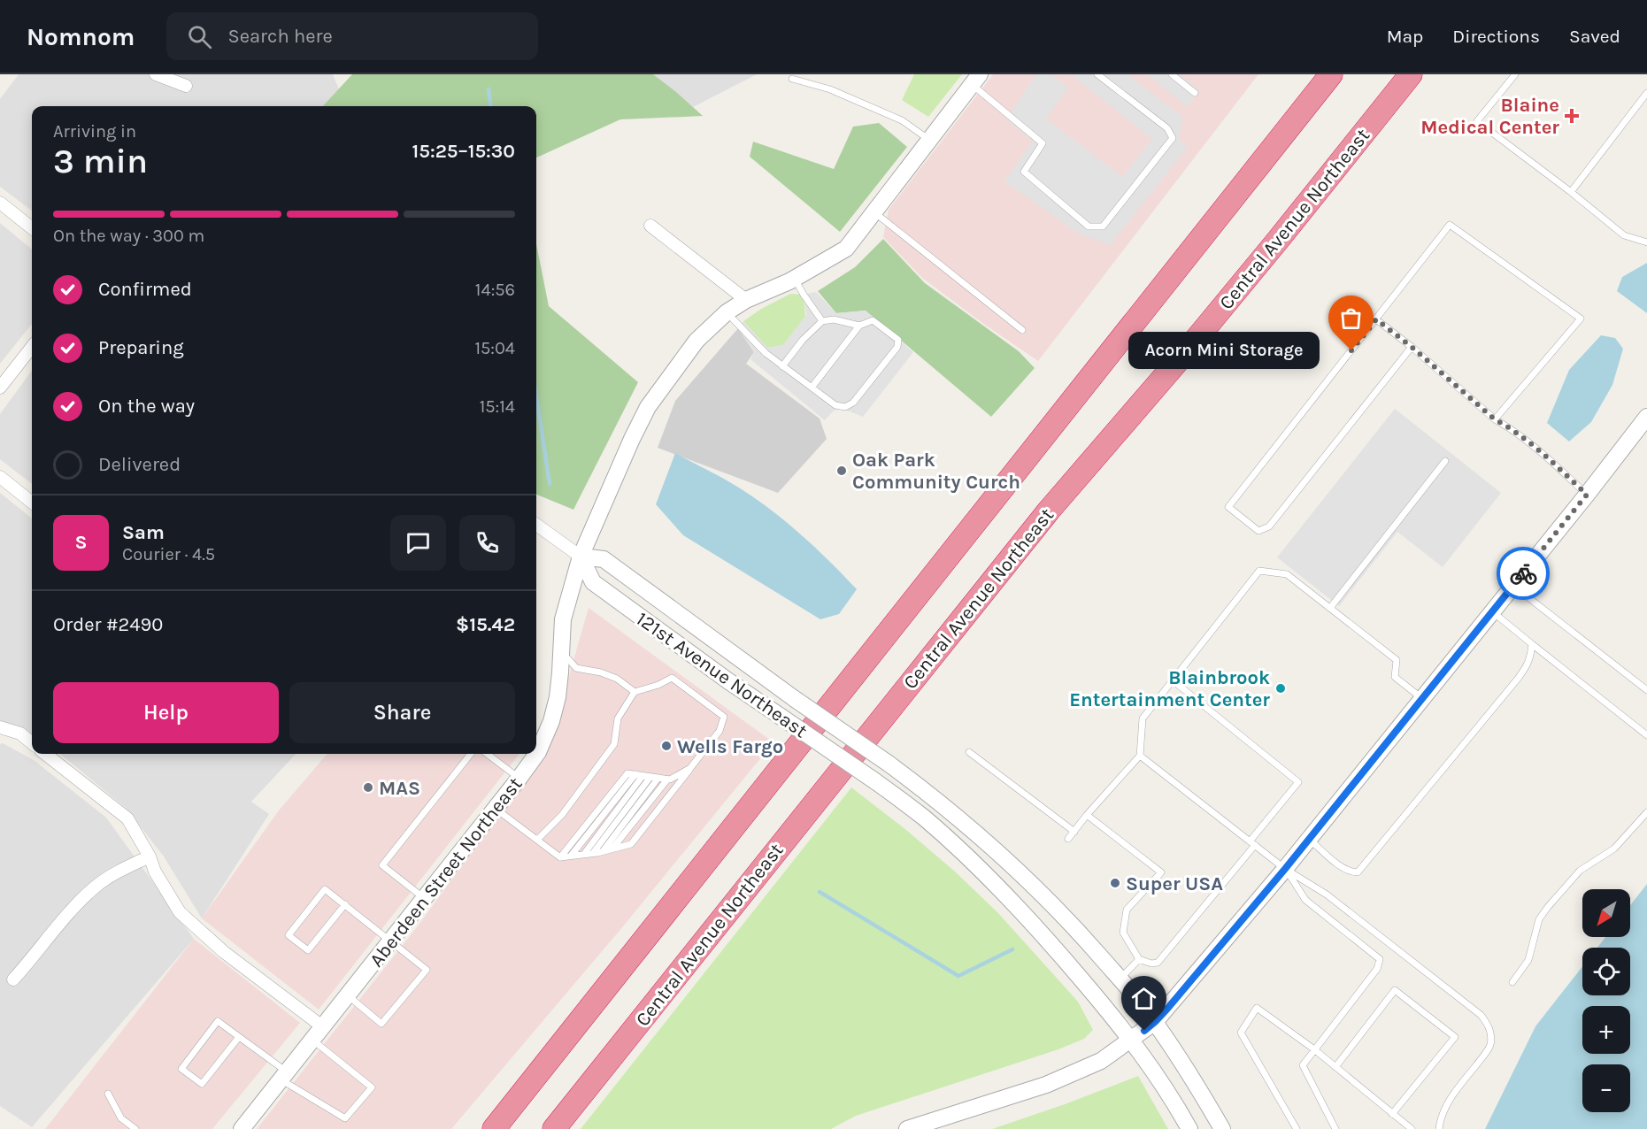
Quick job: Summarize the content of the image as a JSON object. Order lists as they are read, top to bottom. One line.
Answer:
{"streets":{"highway":["Central Avenue Northeast"],"street":["121st Avenue Northeast","Aberdeen Street Northeast"]},"crossings":[["121st Avenue Northeast","Aberdeen Street Northeast"]],"places":{"health":["Blaine Medical Center"],"other":["Acorn Mini Storage","Oak Park Community Curch","Blainbrook Entertainment Center","Wells Fargo","MAS","Super USA"]},"north":"bottom left","page":{"header":"Nomnom","search":"Search here","nav":["Map","Directions","Saved"],"heading":["3 min","Arriving in","15:25–15:30"],"panel":["Sam","Courier · 4.5","Order #2490","$15.42"],"bar":"On the way · 300 m","list":[["Confirmed","14:56"],["Preparing","15:04"],["On the way","15:14"],"Delivered"],"bubble":"Acorn Mini Storage","round":"S","buttons":["Help","Share"],"map_buttons":["+","−"]}}
